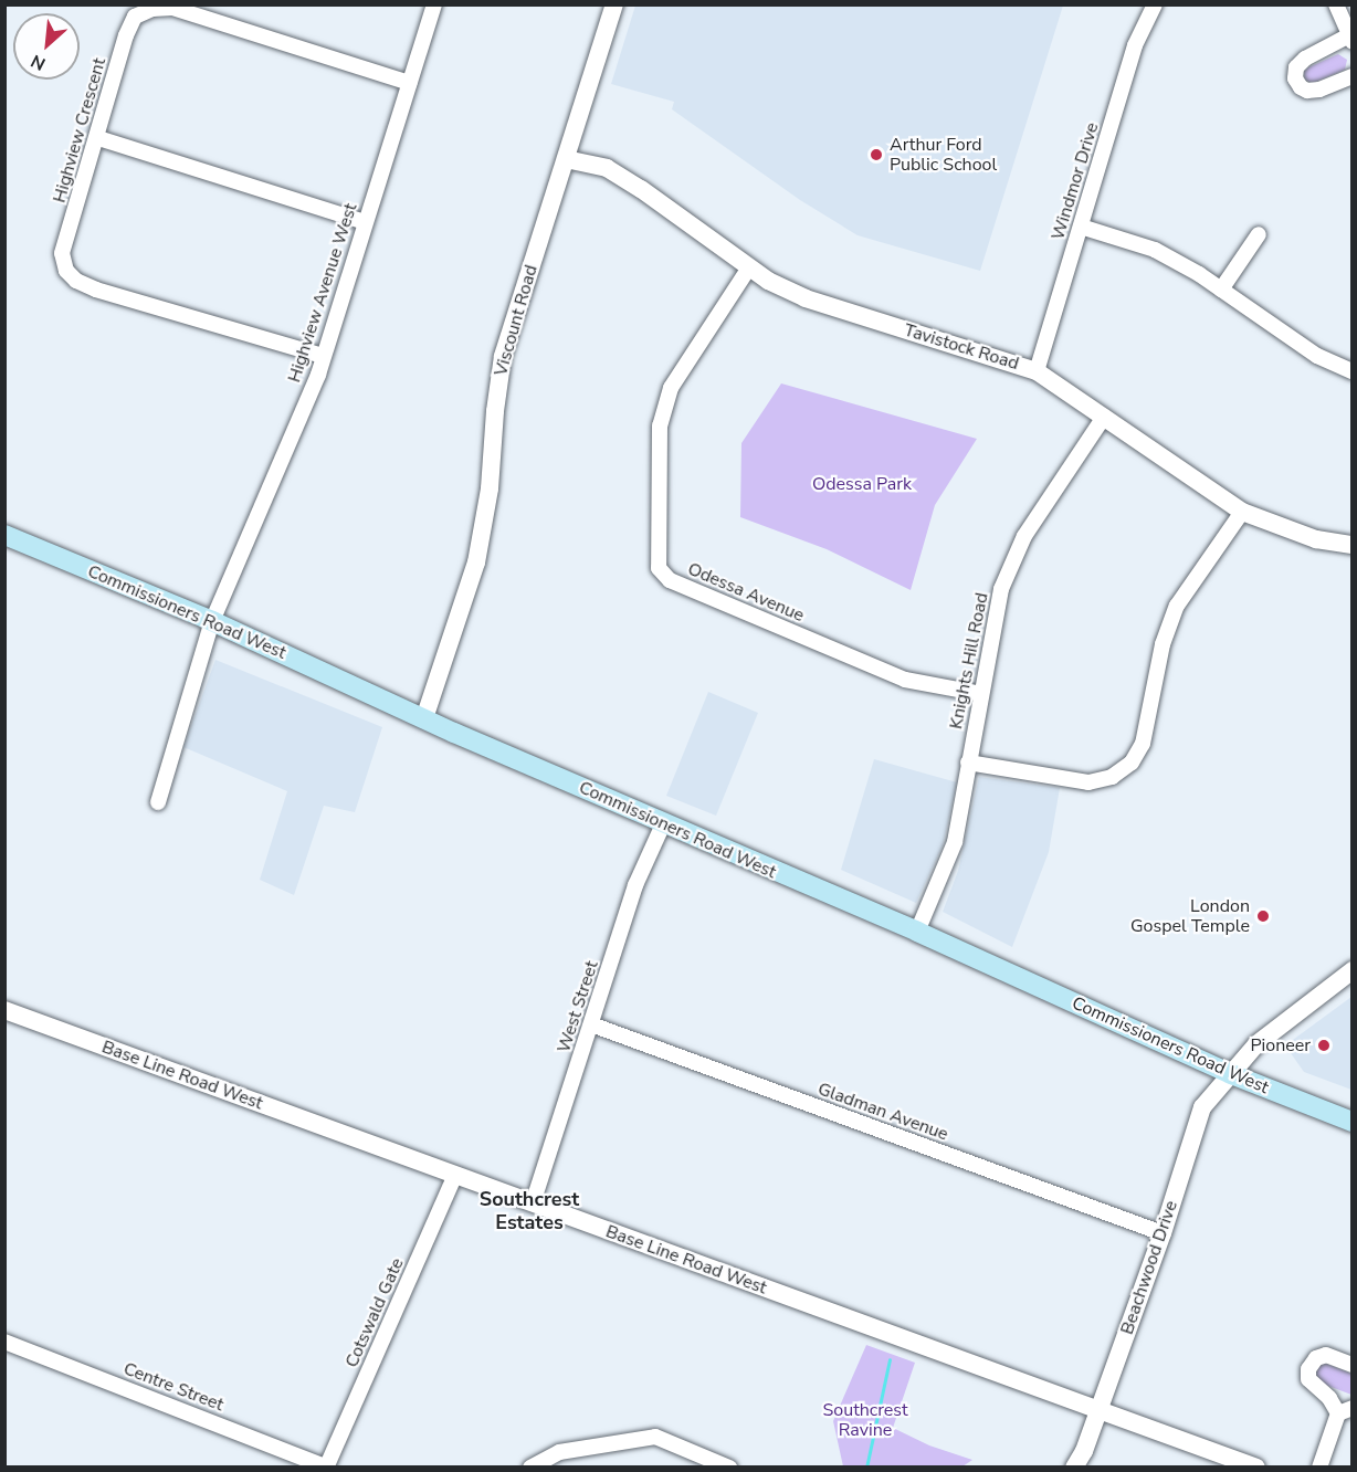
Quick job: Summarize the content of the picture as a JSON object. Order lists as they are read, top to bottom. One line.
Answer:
{"streets":{"main road":["Commissioners Road West"],"street":["Highview Crescent","Windmor Drive","Highview Avenue West","Viscount Road","Tavistock Road","Odessa Avenue","Knights Hill Road","West Street","Base Line Road West","Gladman Avenue","Beachwood Drive","Cotswald Gate","Centre Street"]},"crossings":[["Highview Crescent","Highview Avenue West"],["Windmor Drive","Tavistock Road"],["Highview Avenue West","Commissioners Road West"],["Viscount Road","Tavistock Road"],["Viscount Road","Commissioners Road West"],["Tavistock Road","Odessa Avenue"],["Tavistock Road","Knights Hill Road"],["Odessa Avenue","Knights Hill Road"],["Commissioners Road West","Knights Hill Road"],["Commissioners Road West","West Street"],["Commissioners Road West","Beachwood Drive"],["West Street","Base Line Road West"],["West Street","Gladman Avenue"],["Base Line Road West","Beachwood Drive"],["Base Line Road West","Cotswald Gate"],["Gladman Avenue","Beachwood Drive"],["Cotswald Gate","Centre Street"]],"districts":["Southcrest Estates"],"parks":["Odessa Park","Southcrest Ravine"],"places":["Arthur Ford Public School","London Gospel Temple","Pioneer"],"north":"bottom left"}
